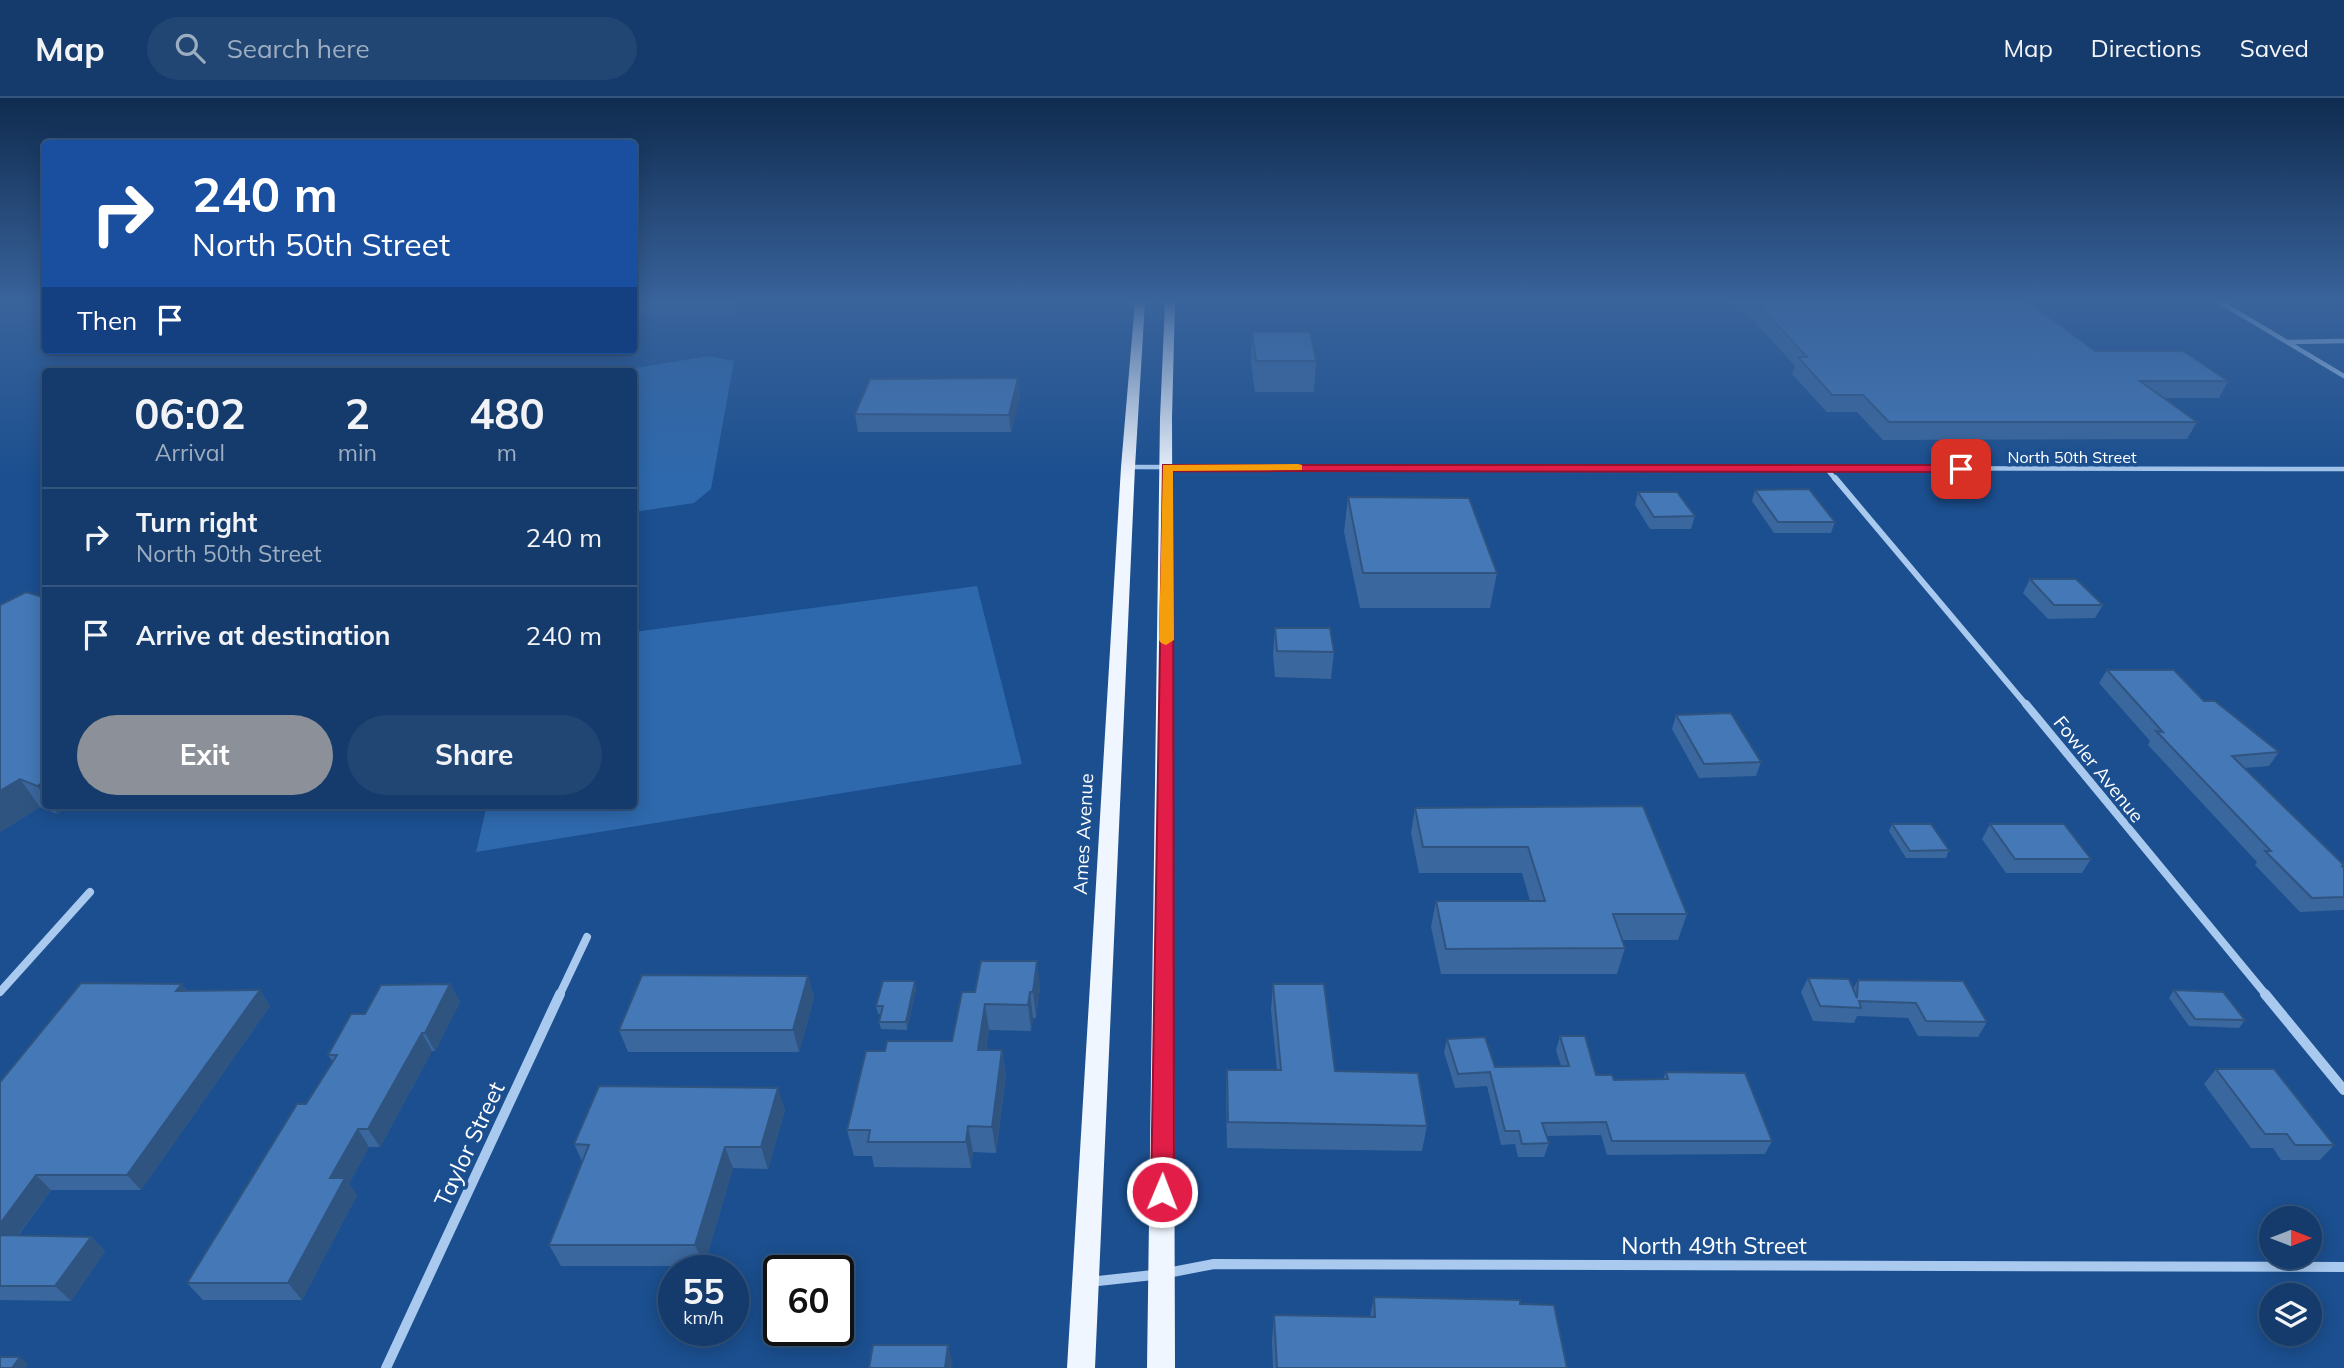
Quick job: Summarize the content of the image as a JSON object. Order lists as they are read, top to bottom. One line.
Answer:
{"streets":{"main road":["Ames Avenue"],"street":["North 50th Street","Fowler Avenue","Taylor Street","North 49th Street"]},"crossings":[["North 50th Street","Fowler Avenue"],["North 50th Street","Ames Avenue"],["Ames Avenue","North 49th Street"]],"north":"right","page":{"header":"Map","search":"Search here","nav":["Map","Directions","Saved"],"turn":["240 m","North 50th Street"],"then":"Then","eta":["06:02","Arrival","2","min","480","m"],"list":[{"name":"Turn right","note":"North 50th Street","value":"240 m"},{"name":"Arrive at destination","value":"240 m"}],"buttons":["Exit","Share"],"speed":"55 km/h","limit":"60"}}
